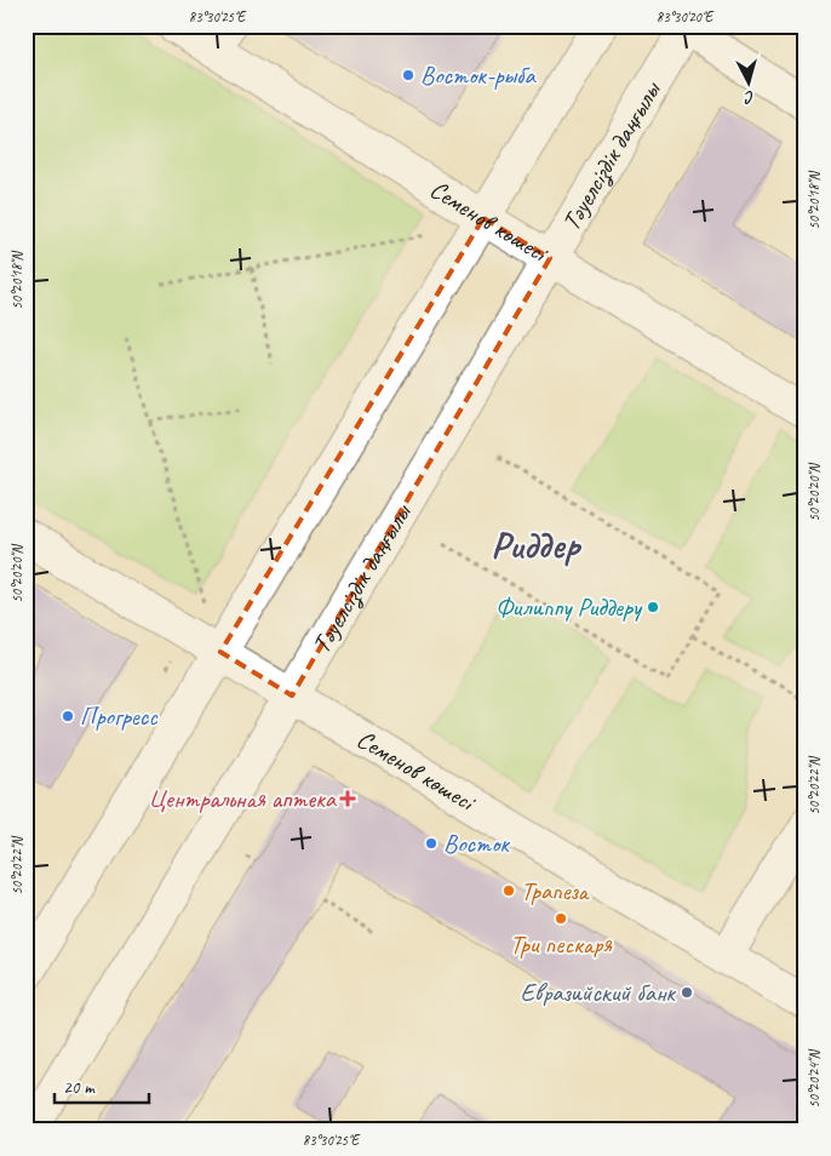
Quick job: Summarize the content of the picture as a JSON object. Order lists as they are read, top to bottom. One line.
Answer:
{"streets":{"street":["Тәуелсіздік даңғылы","Семенов көшесі"]},"crossings":[["Тәуелсіздік даңғылы","Семенов көшесі"]],"districts":["Риддер"],"places":{"other":["Восток-рыба","Филиппу Риддеру","Прогресс","Восток","Трапеза","Три пескаря","Евразийский банк"],"health":["Центральная аптека"]},"scale_bar":"20 m","north":"bottom","coordinates":["83°30'25\"E","83°30'20\"E","50°20'18\"N","50°20'20\"N","50°20'22\"N","50°20'24\"N"]}
